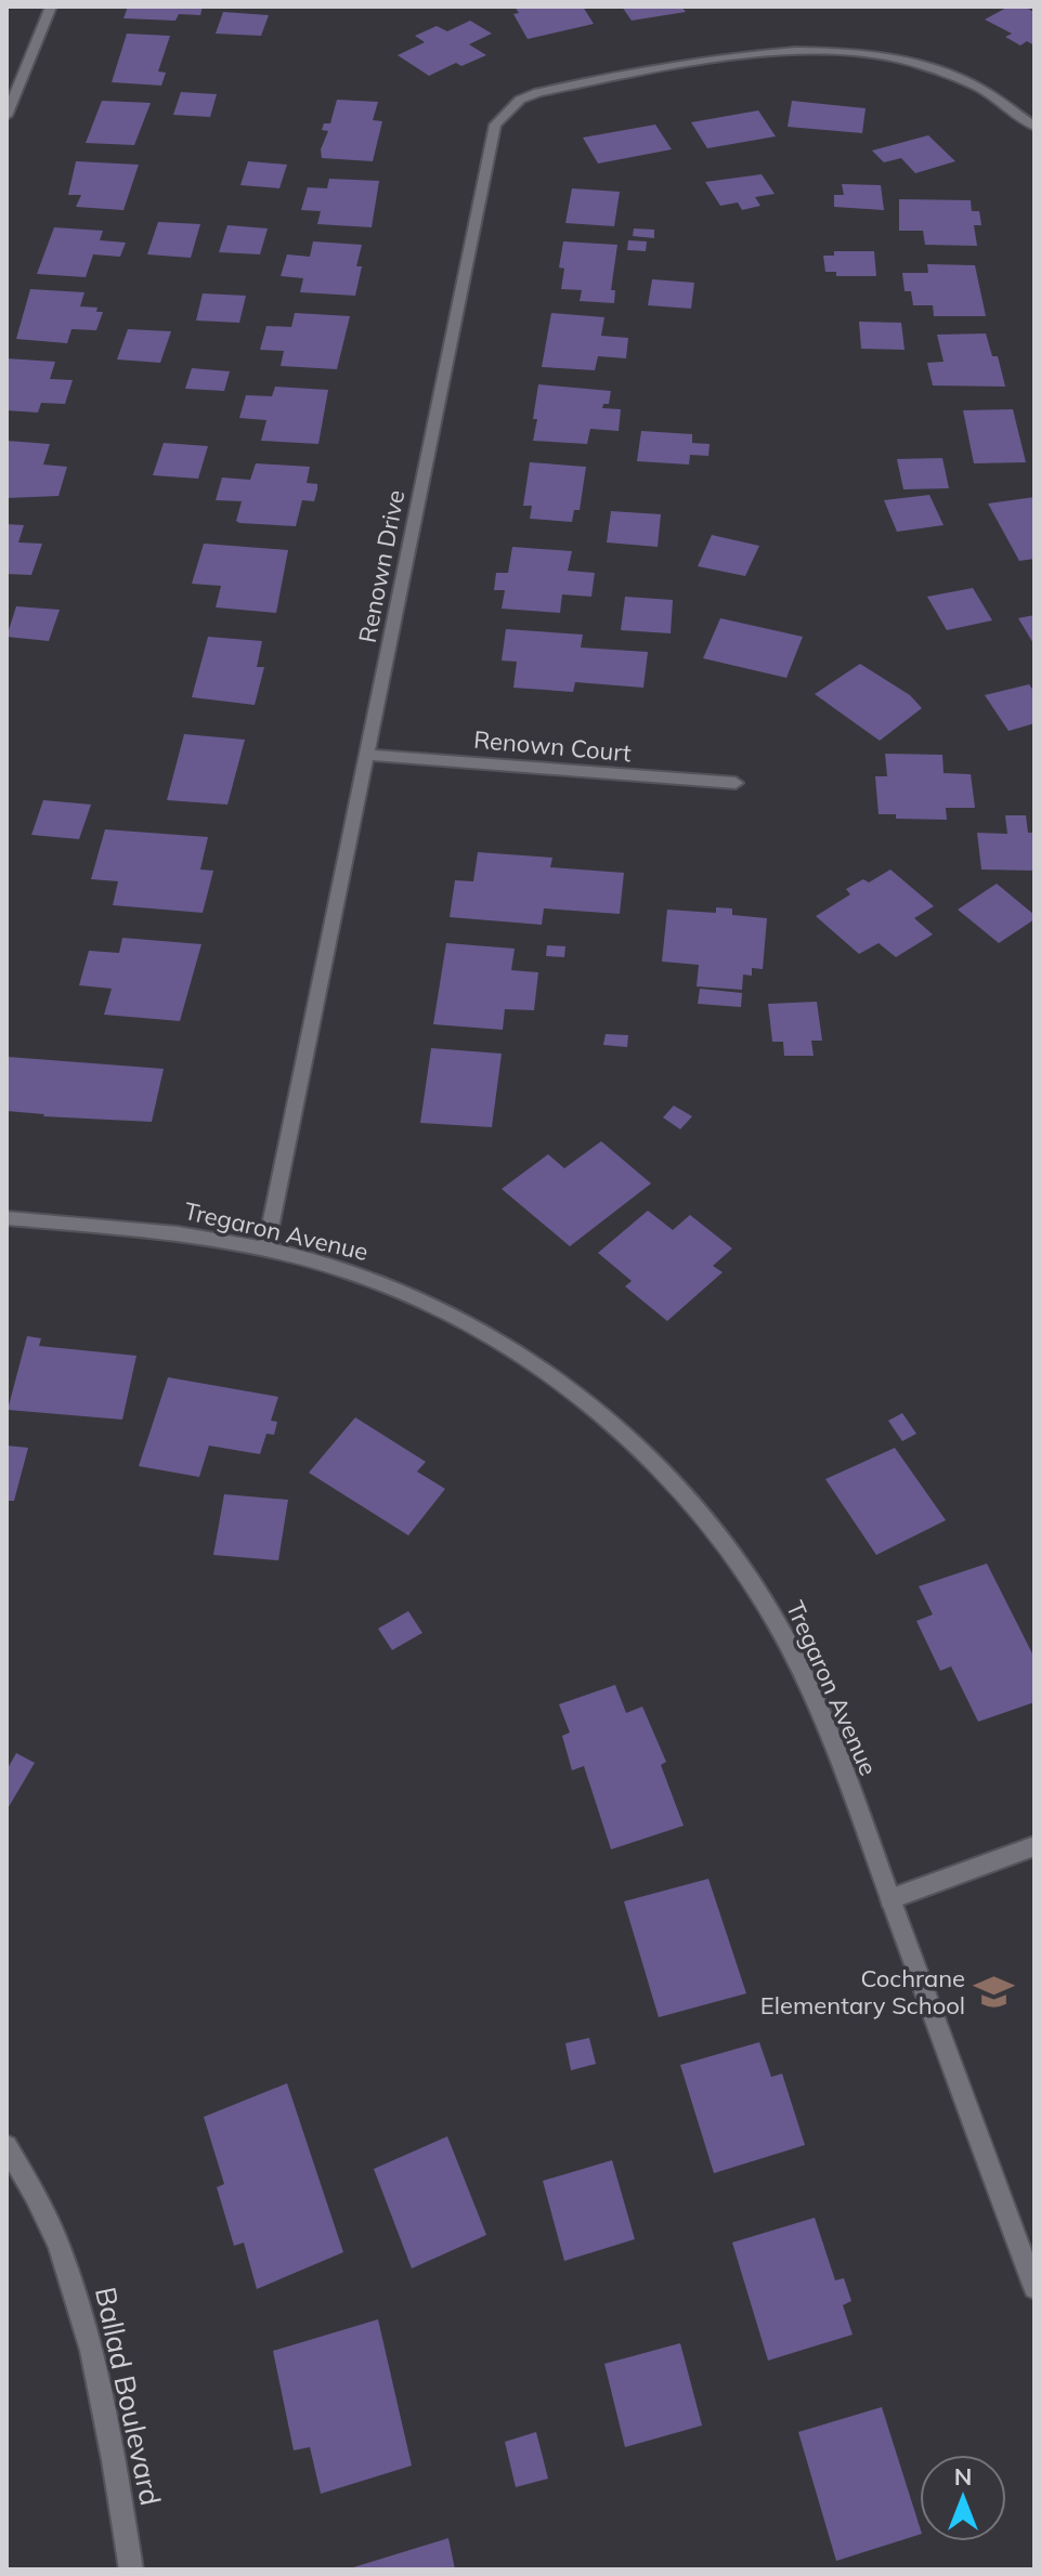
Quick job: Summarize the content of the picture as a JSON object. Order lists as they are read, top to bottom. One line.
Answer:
{"streets":{"street":["Renown Drive","Renown Court","Tregaron Avenue","Ballad Boulevard"]},"crossings":[["Renown Drive","Renown Court"],["Renown Drive","Tregaron Avenue"]],"places":{"school or university":["Cochrane Elementary School"]},"north":"top"}
